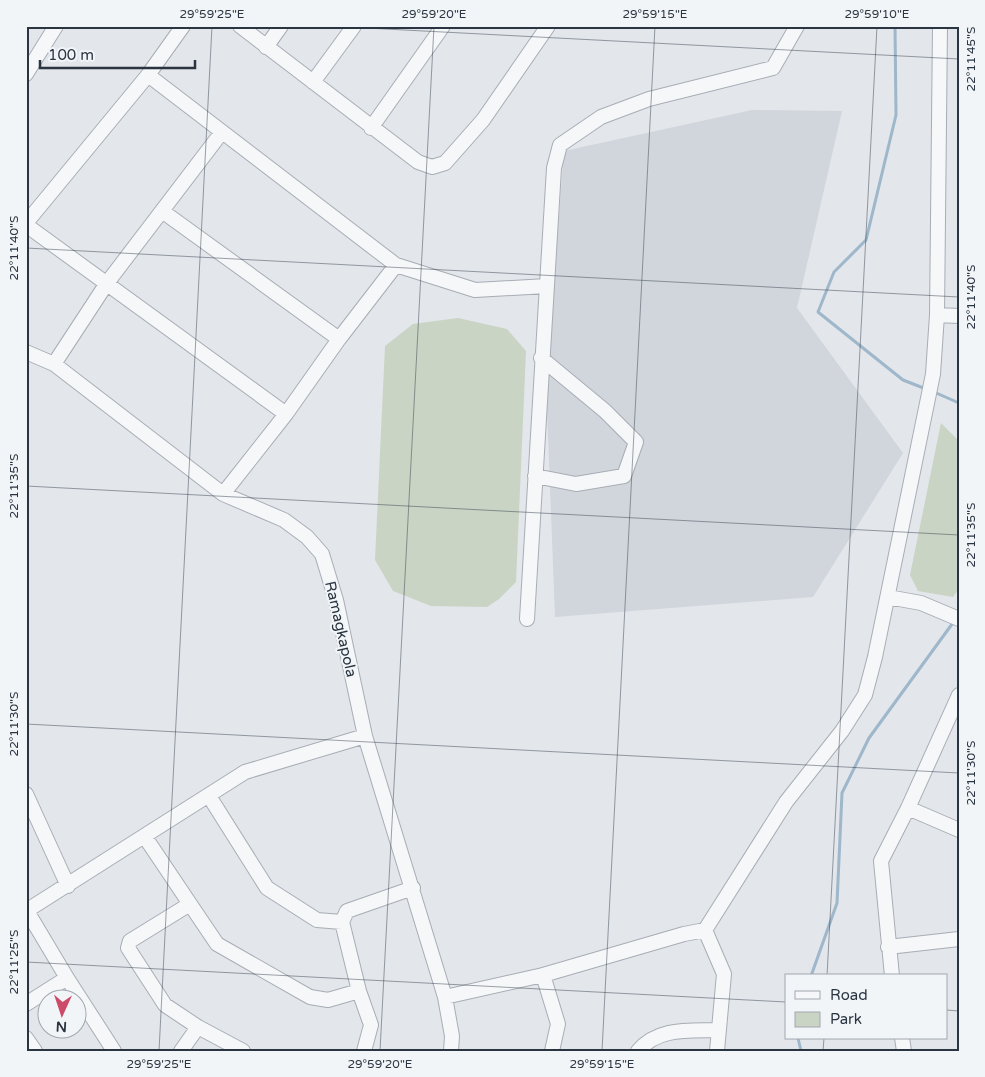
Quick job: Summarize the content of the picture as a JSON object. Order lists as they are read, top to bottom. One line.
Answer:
{"streets":{"street":["Ramagkapola"]},"legend":["Road","Park"],"scale_bar":"100 m","north":"bottom","coordinates":["29°59'25\"E","29°59'20\"E","29°59'15\"E","29°59'10\"E","22°11'45\"S","22°11'40\"S","22°11'35\"S","22°11'30\"S","22°11'25\"S"]}
